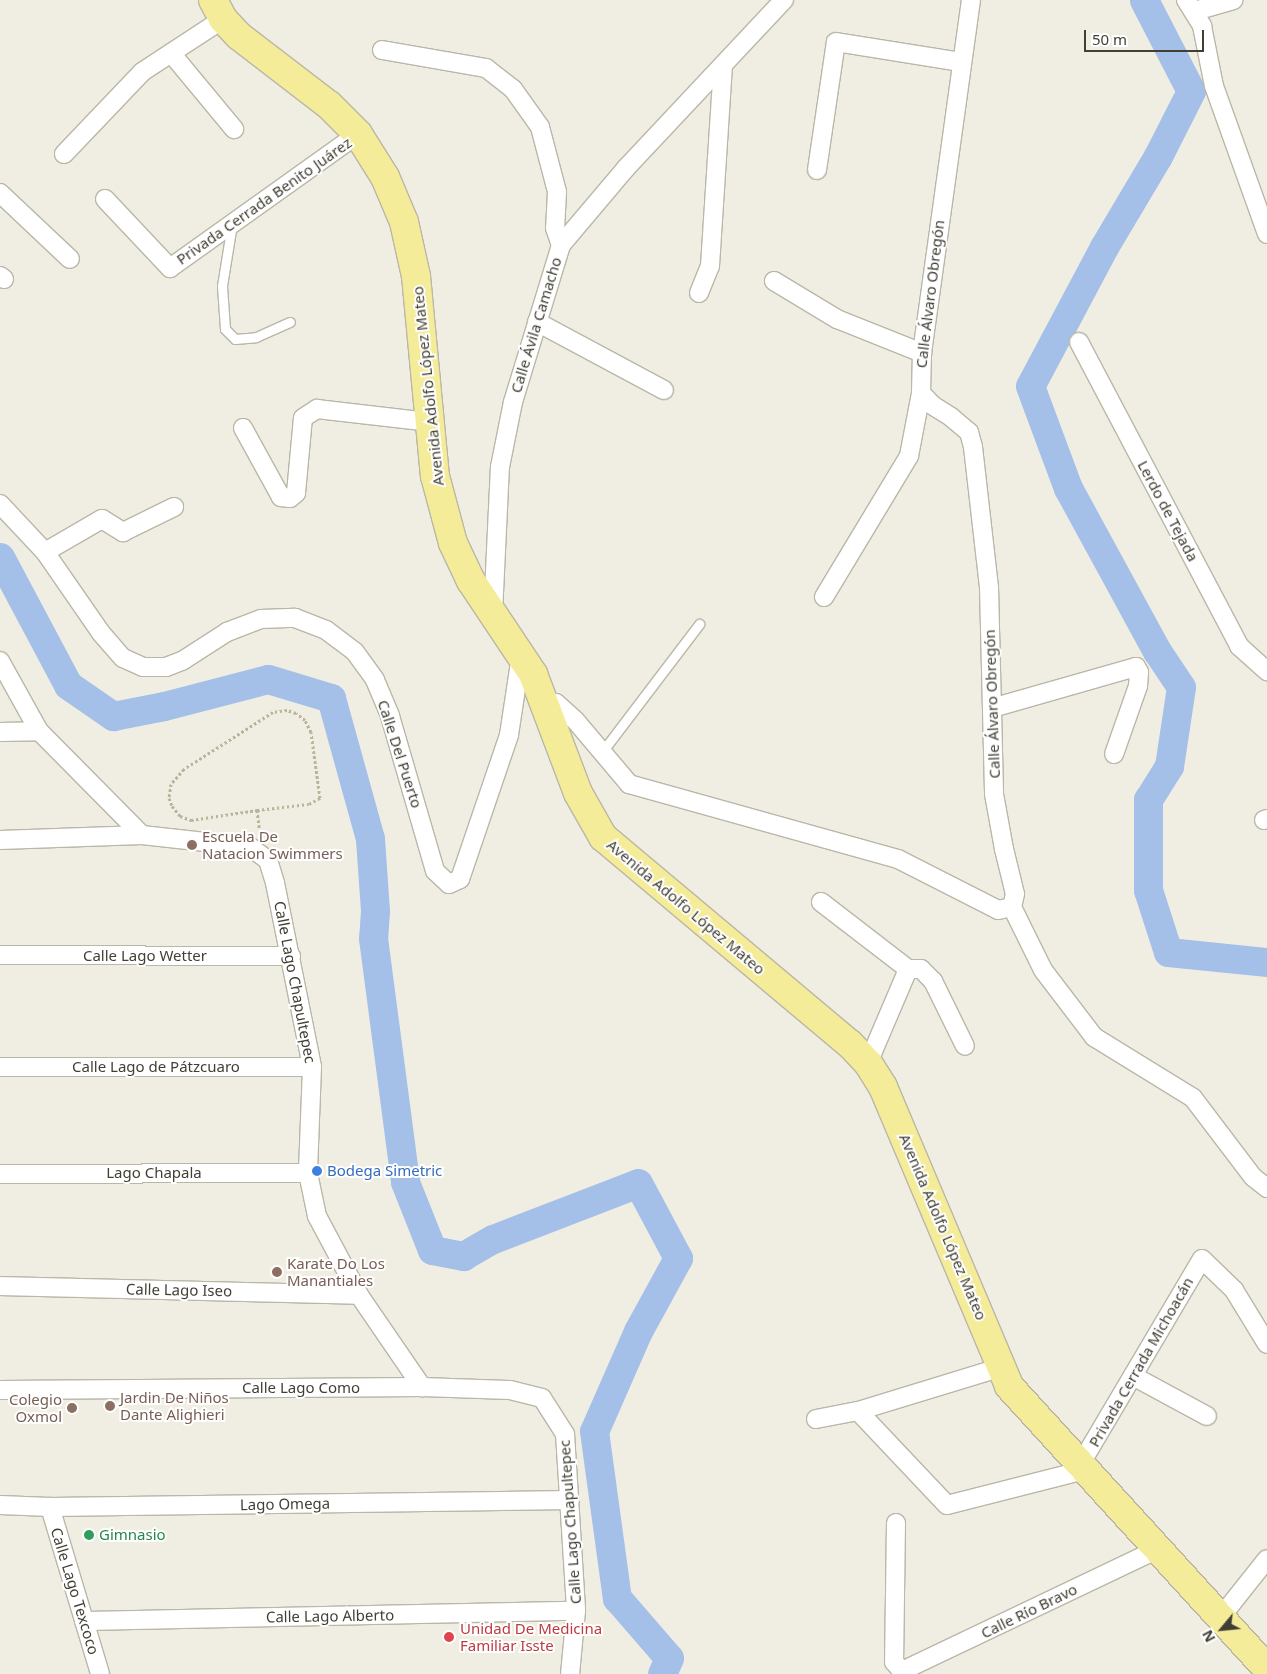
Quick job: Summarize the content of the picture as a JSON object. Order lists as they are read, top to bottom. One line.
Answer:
{"streets":{"main road":["Avenida Adolfo López Mateo"],"street":["Privada Cerrada Benito Juárez","Calle Álvaro Obregón","Calle Ávila Camacho","Lerdo de Tejada","Calle Del Puerto","Calle Lago Wetter","Calle Lago Chapultepec","Calle Lago de Pátzcuaro","Lago Chapala","Calle Lago Iseo","Privada Cerrada Michoacán","Calle Lago Como","Lago Omega","Calle Lago Texcoco","Calle Río Bravo","Calle Lago Alberto"]},"crossings":[["Privada Cerrada Benito Juárez","Avenida Adolfo López Mateo"],["Calle Ávila Camacho","Avenida Adolfo López Mateo"],["Avenida Adolfo López Mateo","Calle Del Puerto"],["Avenida Adolfo López Mateo","Privada Cerrada Michoacán"],["Avenida Adolfo López Mateo","Calle Río Bravo"],["Calle Lago Wetter","Calle Lago Chapultepec"],["Calle Lago Chapultepec","Calle Lago de Pátzcuaro"],["Calle Lago Chapultepec","Lago Chapala"],["Calle Lago Chapultepec","Calle Lago Iseo"],["Calle Lago Chapultepec","Calle Lago Como"],["Calle Lago Chapultepec","Lago Omega"],["Calle Lago Chapultepec","Calle Lago Alberto"],["Lago Omega","Calle Lago Texcoco"],["Calle Lago Texcoco","Calle Lago Alberto"]],"places":["Escuela De Natacion Swimmers","Bodega Simetric","Karate Do Los Manantiales","Jardin De Niños Dante Alighieri","Colegio Oxmol","Gimnasio","Unidad De Medicina Familiar Isste"],"scale_bar":"50 m","north":"bottom left"}
